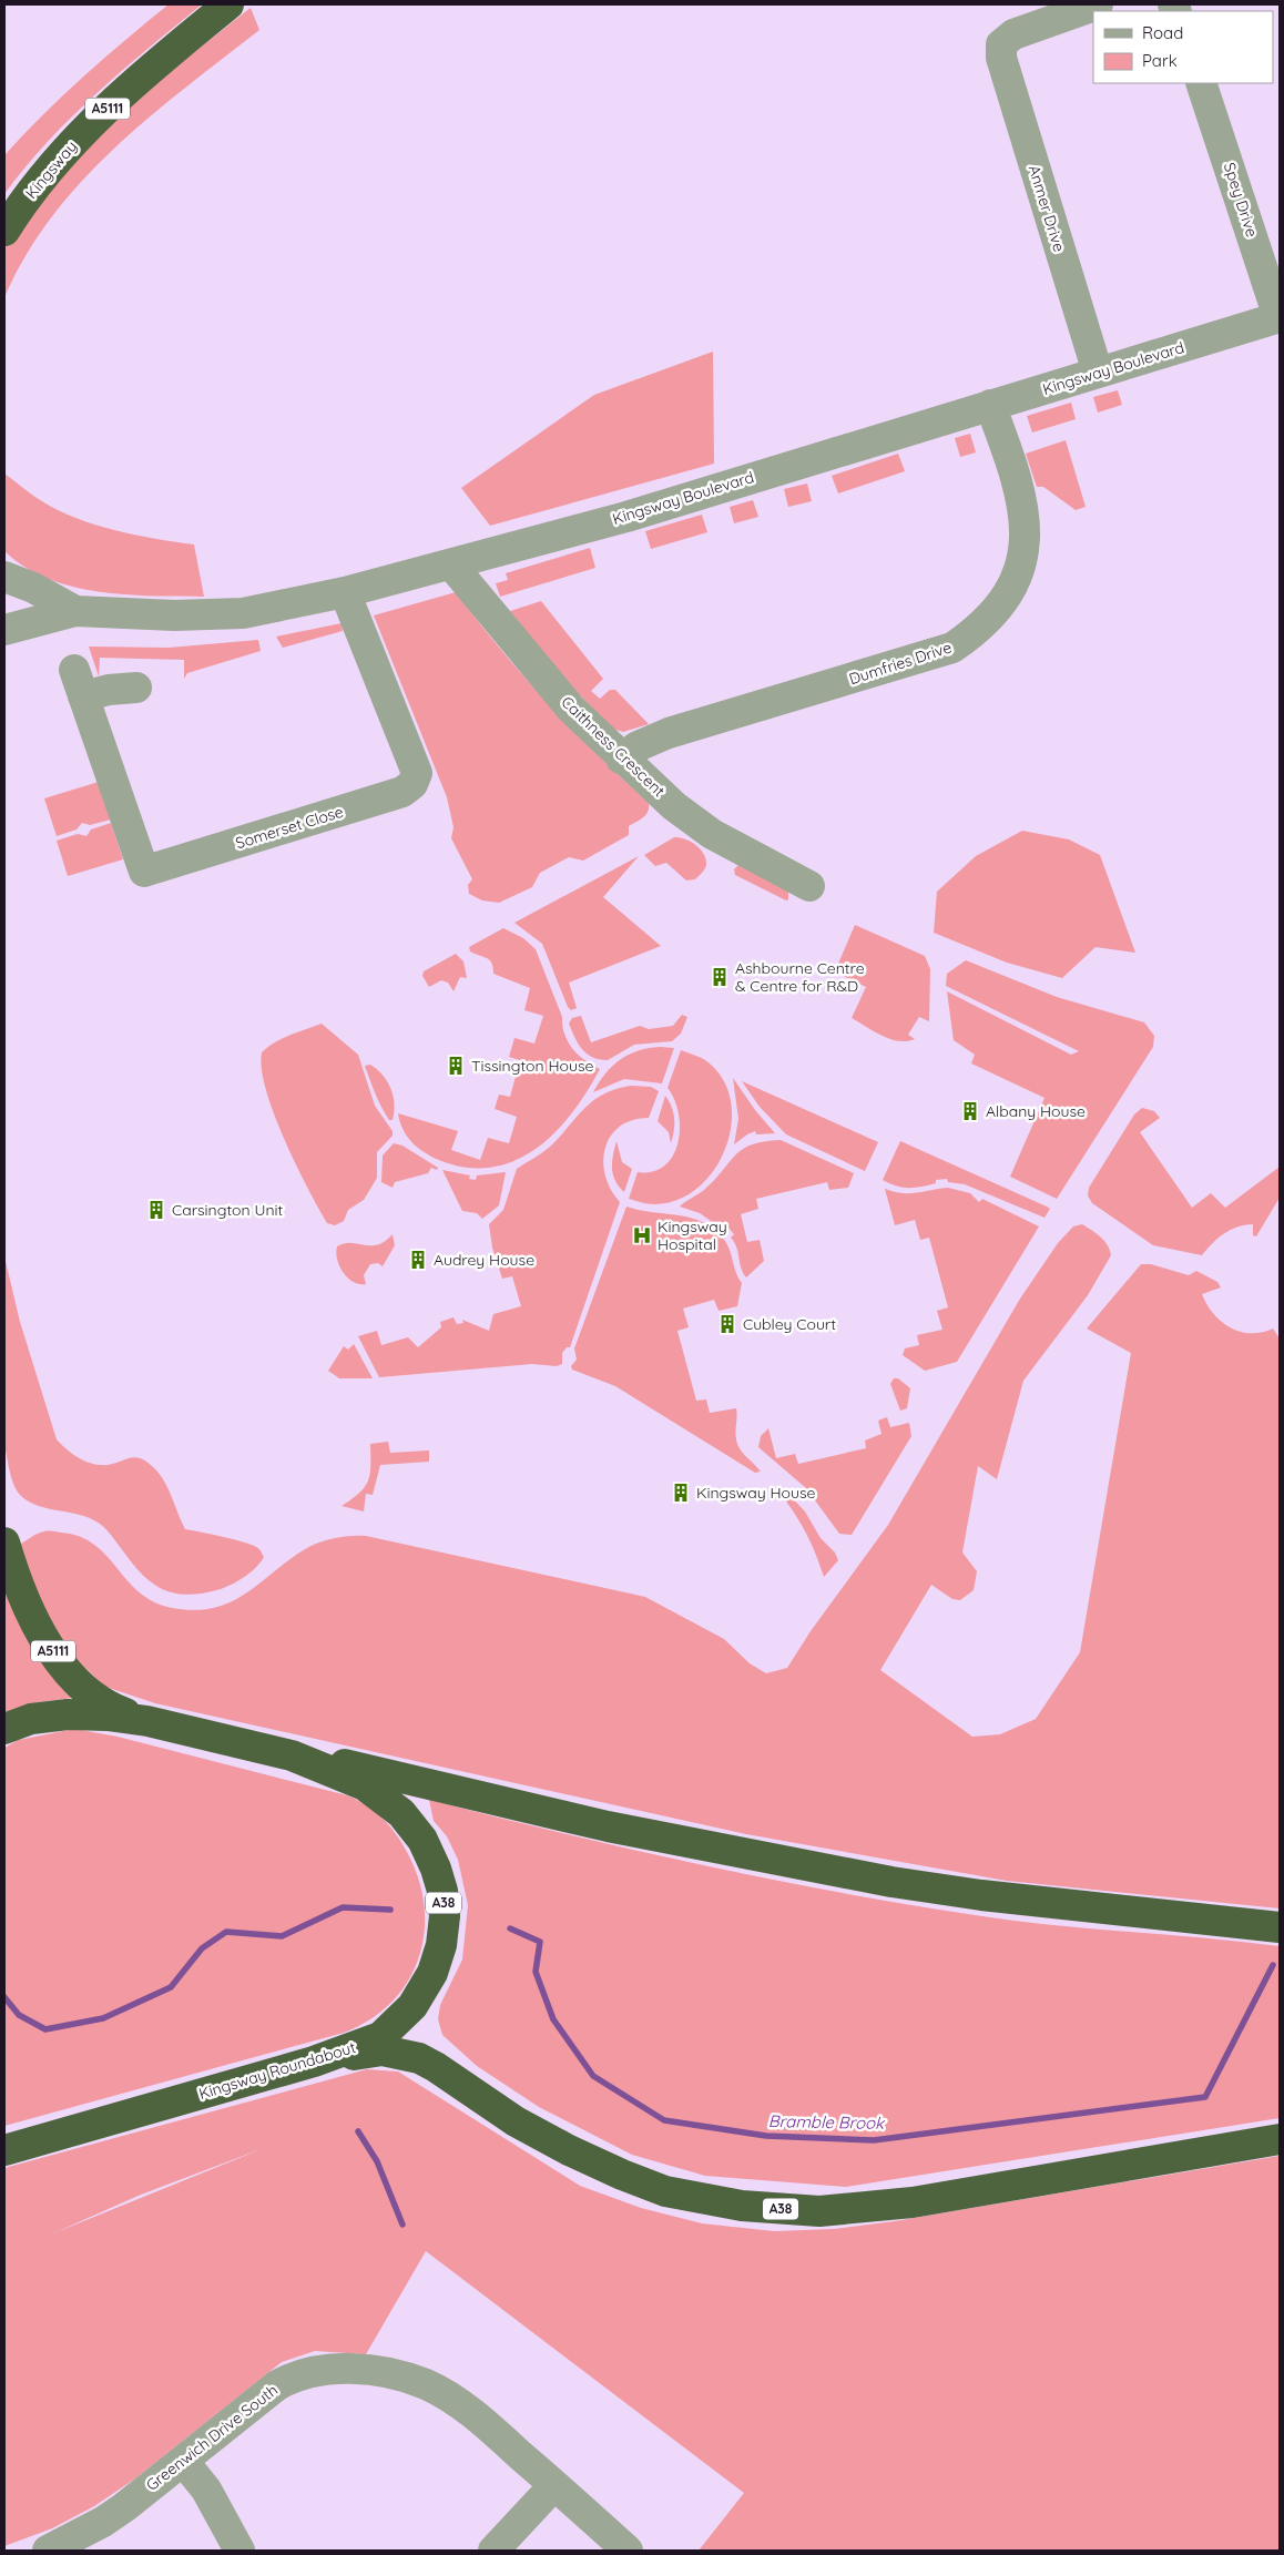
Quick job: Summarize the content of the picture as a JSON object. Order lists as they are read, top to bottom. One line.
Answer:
{"streets":{"highway":["A5111","Kingsway","A38","Kingsway Roundabout"],"street":["Spey Drive","Anmer Drive","Kingsway Boulevard","Dumfries Drive","Caithness Crescent","Somerset Close","Greenwich Drive South"]},"crossings":[["A5111","Kingsway Roundabout"],["Spey Drive","Kingsway Boulevard"],["Anmer Drive","Kingsway Boulevard"],["Kingsway Boulevard","Dumfries Drive"],["Kingsway Boulevard","Caithness Crescent"],["Kingsway Boulevard","Somerset Close"],["Dumfries Drive","Caithness Crescent"],["A38","Kingsway Roundabout"]],"water":["Bramble Brook"],"places":{"building":["Ashbourne Centre & Centre for R&D","Tissington House","Albany House","Carsington Unit","Audrey House","Cubley Court","Kingsway House"],"hospital":["Kingsway Hospital"]},"legend":["Road","Park"]}
